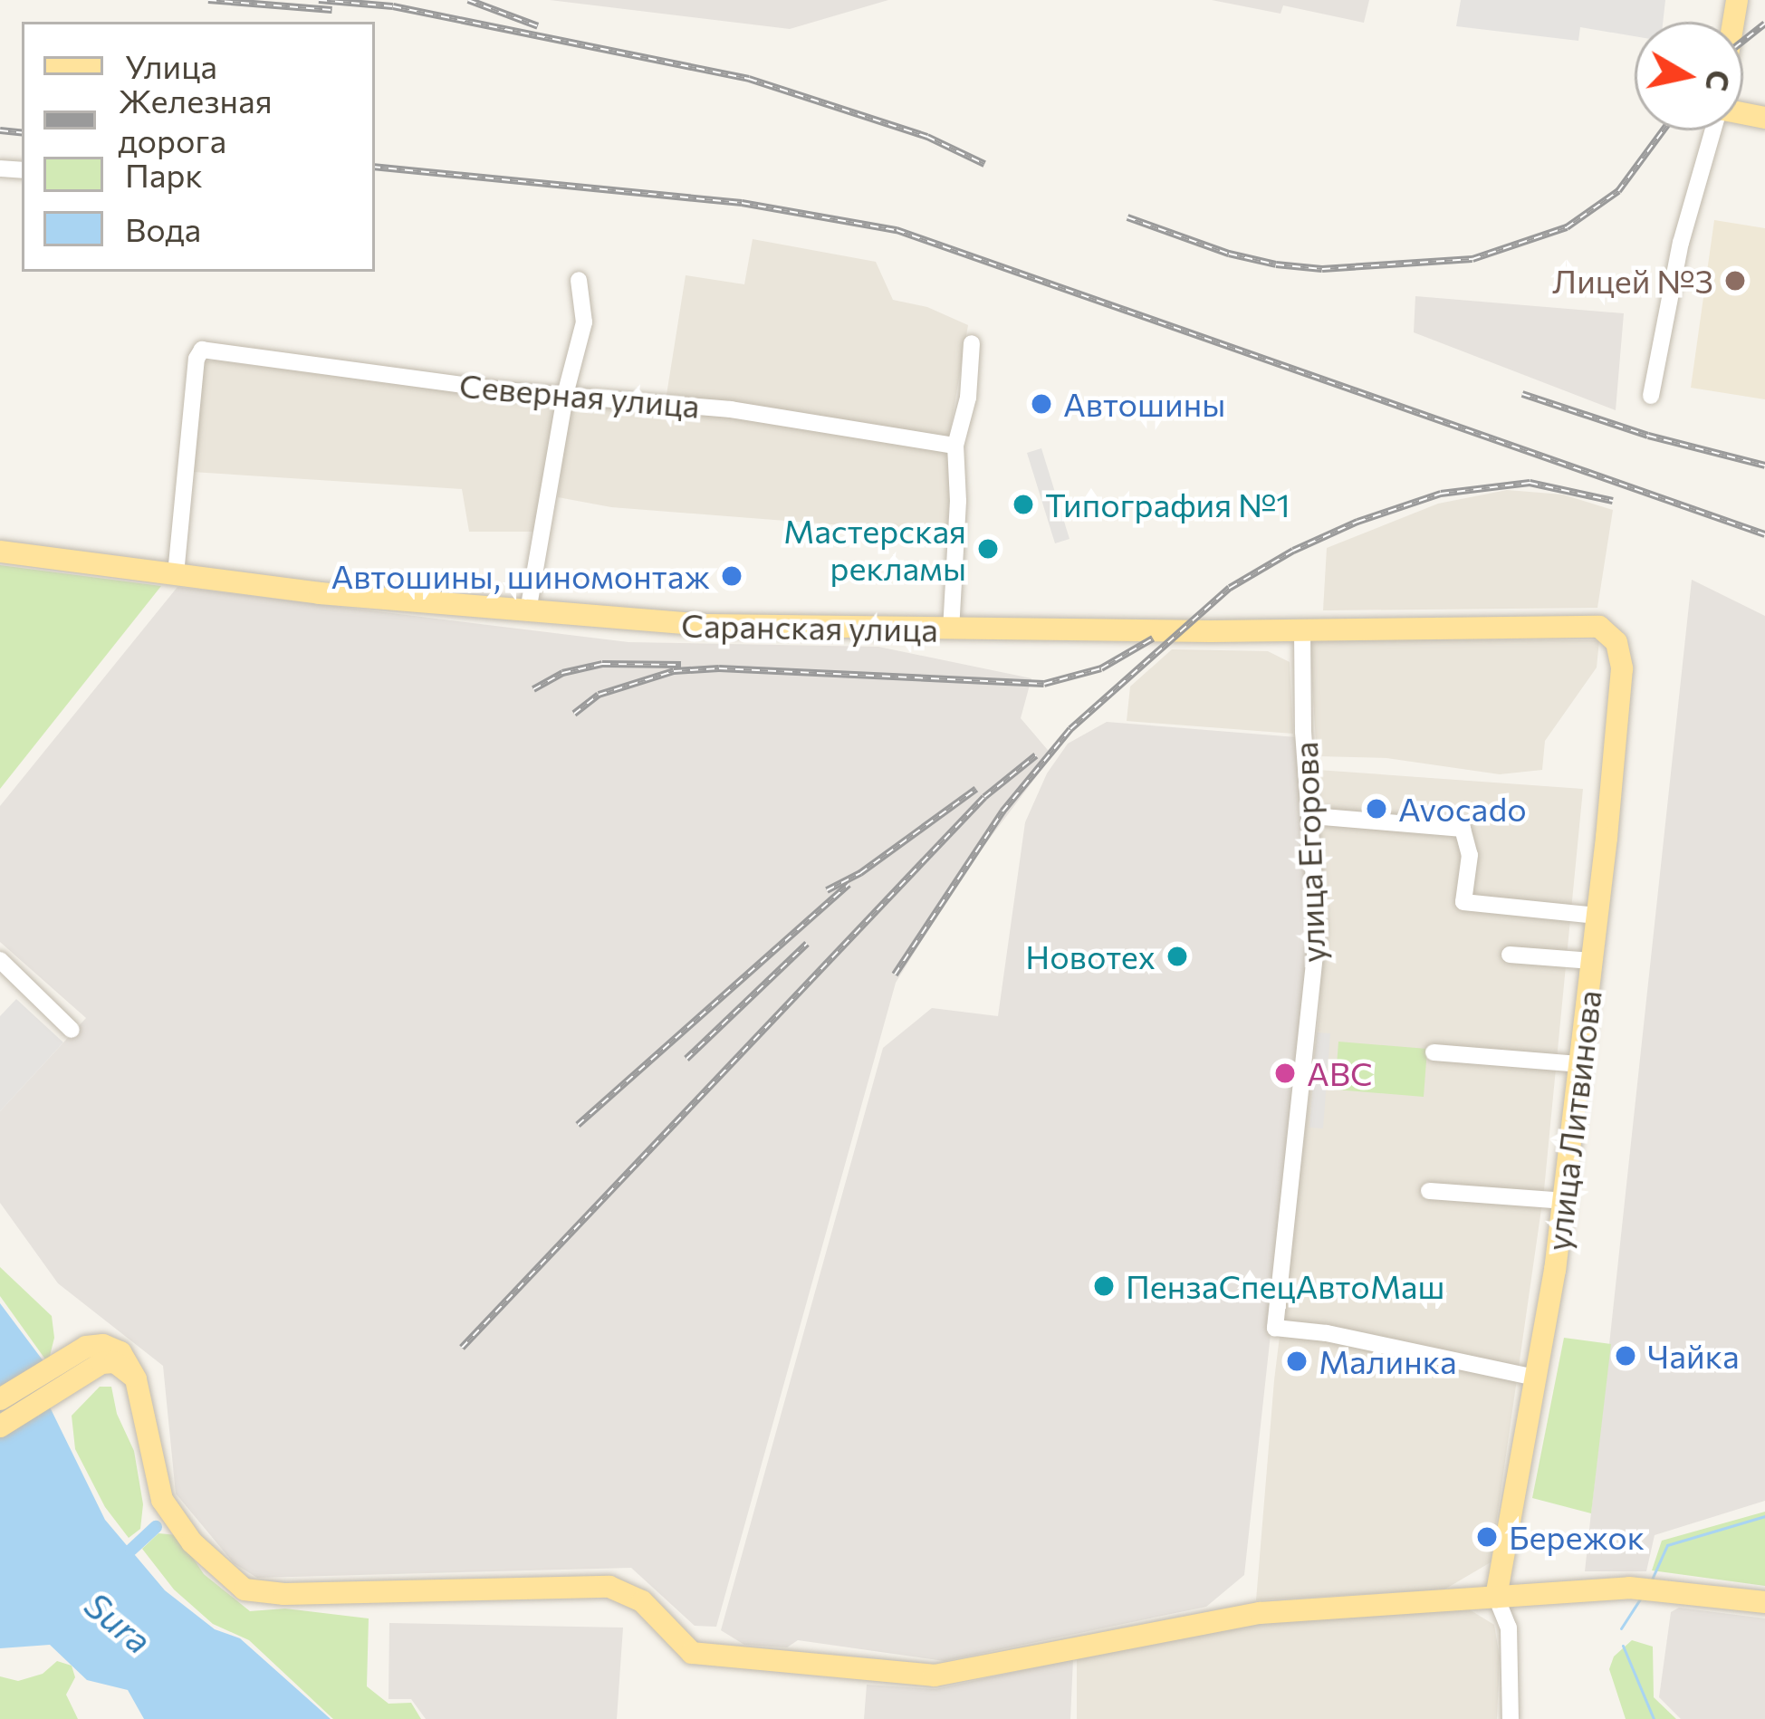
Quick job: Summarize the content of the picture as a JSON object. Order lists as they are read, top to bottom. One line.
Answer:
{"streets":{"main road":["Саранская улица","улица Литвинова"],"street":["Северная улица","улица Егорова"]},"crossings":[["Северная улица","Саранская улица"],["Саранская улица","улица Егорова"],["Саранская улица","улица Литвинова"],["улица Егорова","улица Литвинова"]],"water":["Sura"],"places":["Лицей №3","Автошины","Типография №1","Мастерская рекламы","Автошины, шиномонтаж","Avocado","Новотех","ABC","ПензаСпецАвтоМаш","Чайка","Малинка","Бережок"],"legend":["Улица","Железная дорога","Парк","Вода"],"north":"right"}
